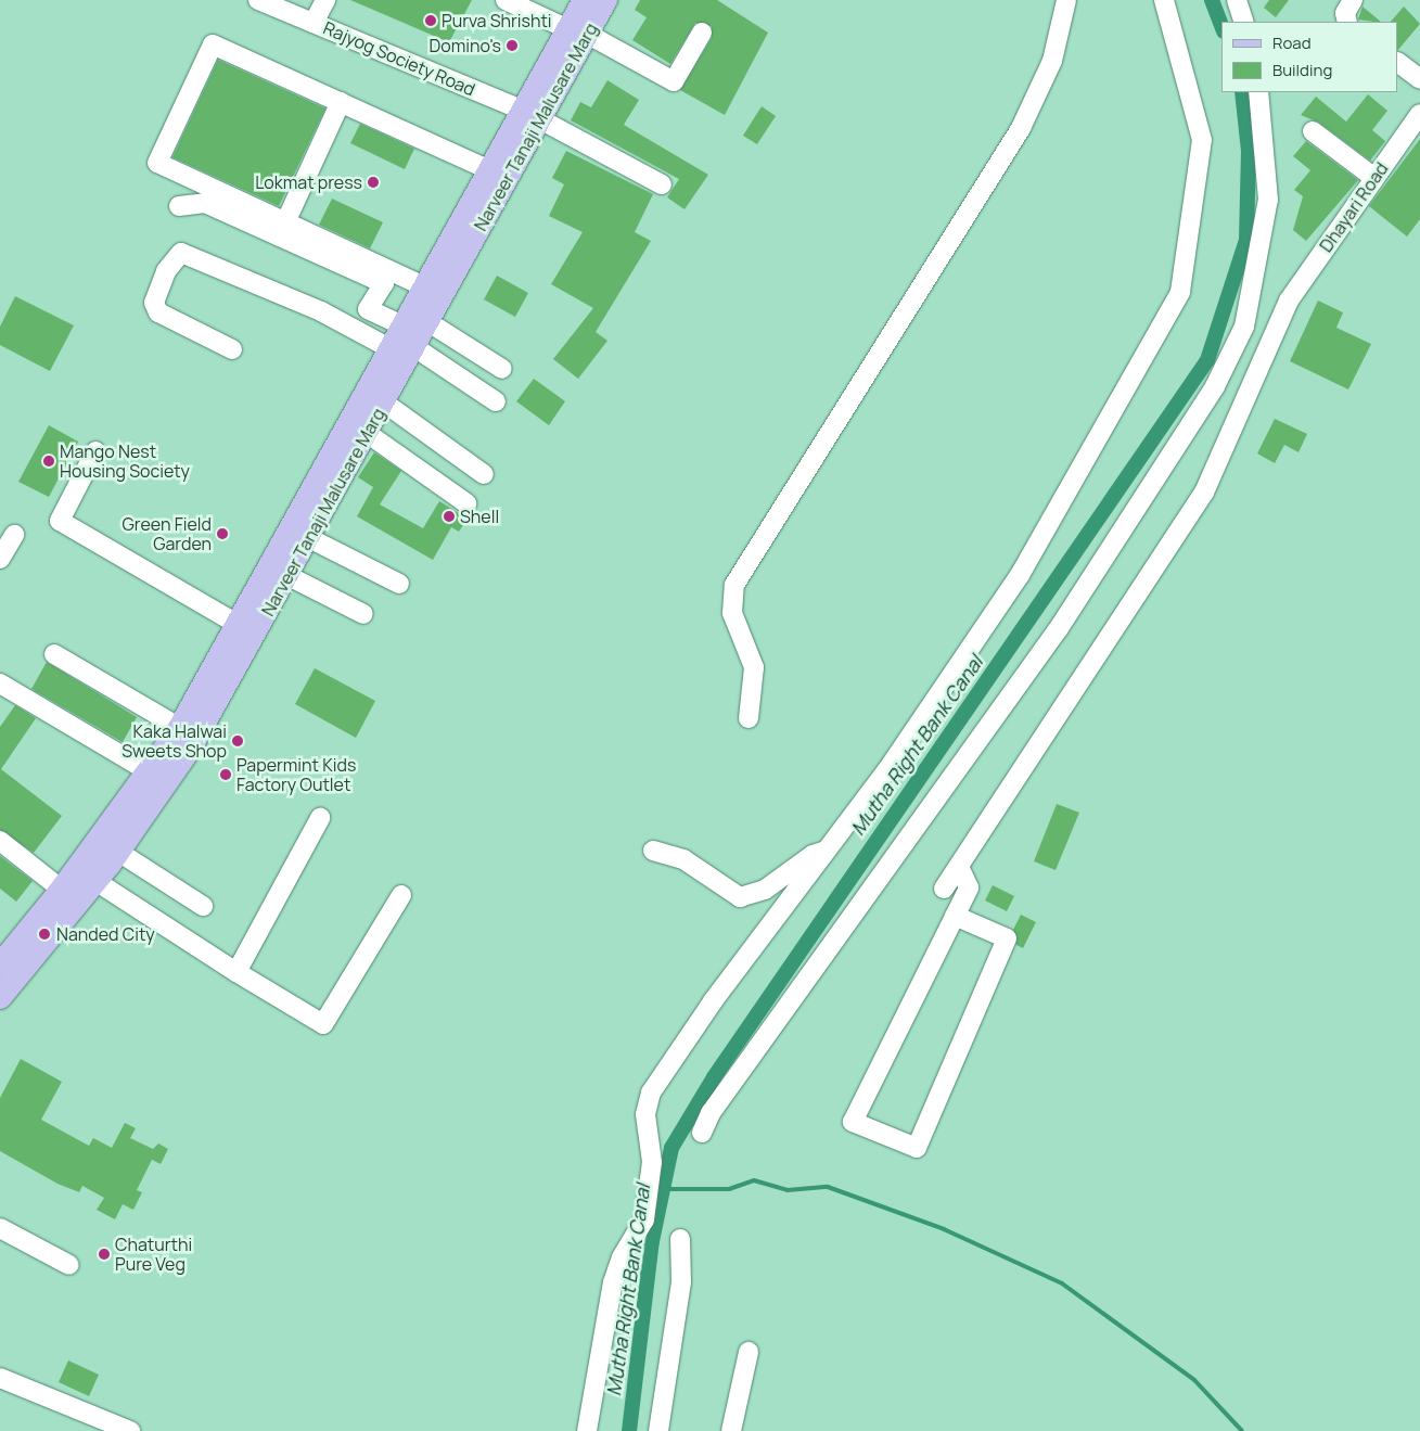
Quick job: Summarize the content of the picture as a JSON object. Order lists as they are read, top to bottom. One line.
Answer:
{"streets":{"main road":["Narveer Tanaji Malusare Marg"],"street":["Rajyog Society Road","Dhayari Road"]},"crossings":[["Rajyog Society Road","Narveer Tanaji Malusare Marg"]],"water":["Mutha Right Bank Canal"],"places":["Purva Shrishti","Domino's","Lokmat press","Mango Nest Housing Society","Shell","Green Field Garden","Kaka Halwai Sweets Shop","Papermint Kids Factory Outlet","Nanded City","Chaturthi Pure Veg"],"legend":["Road","Building"]}
